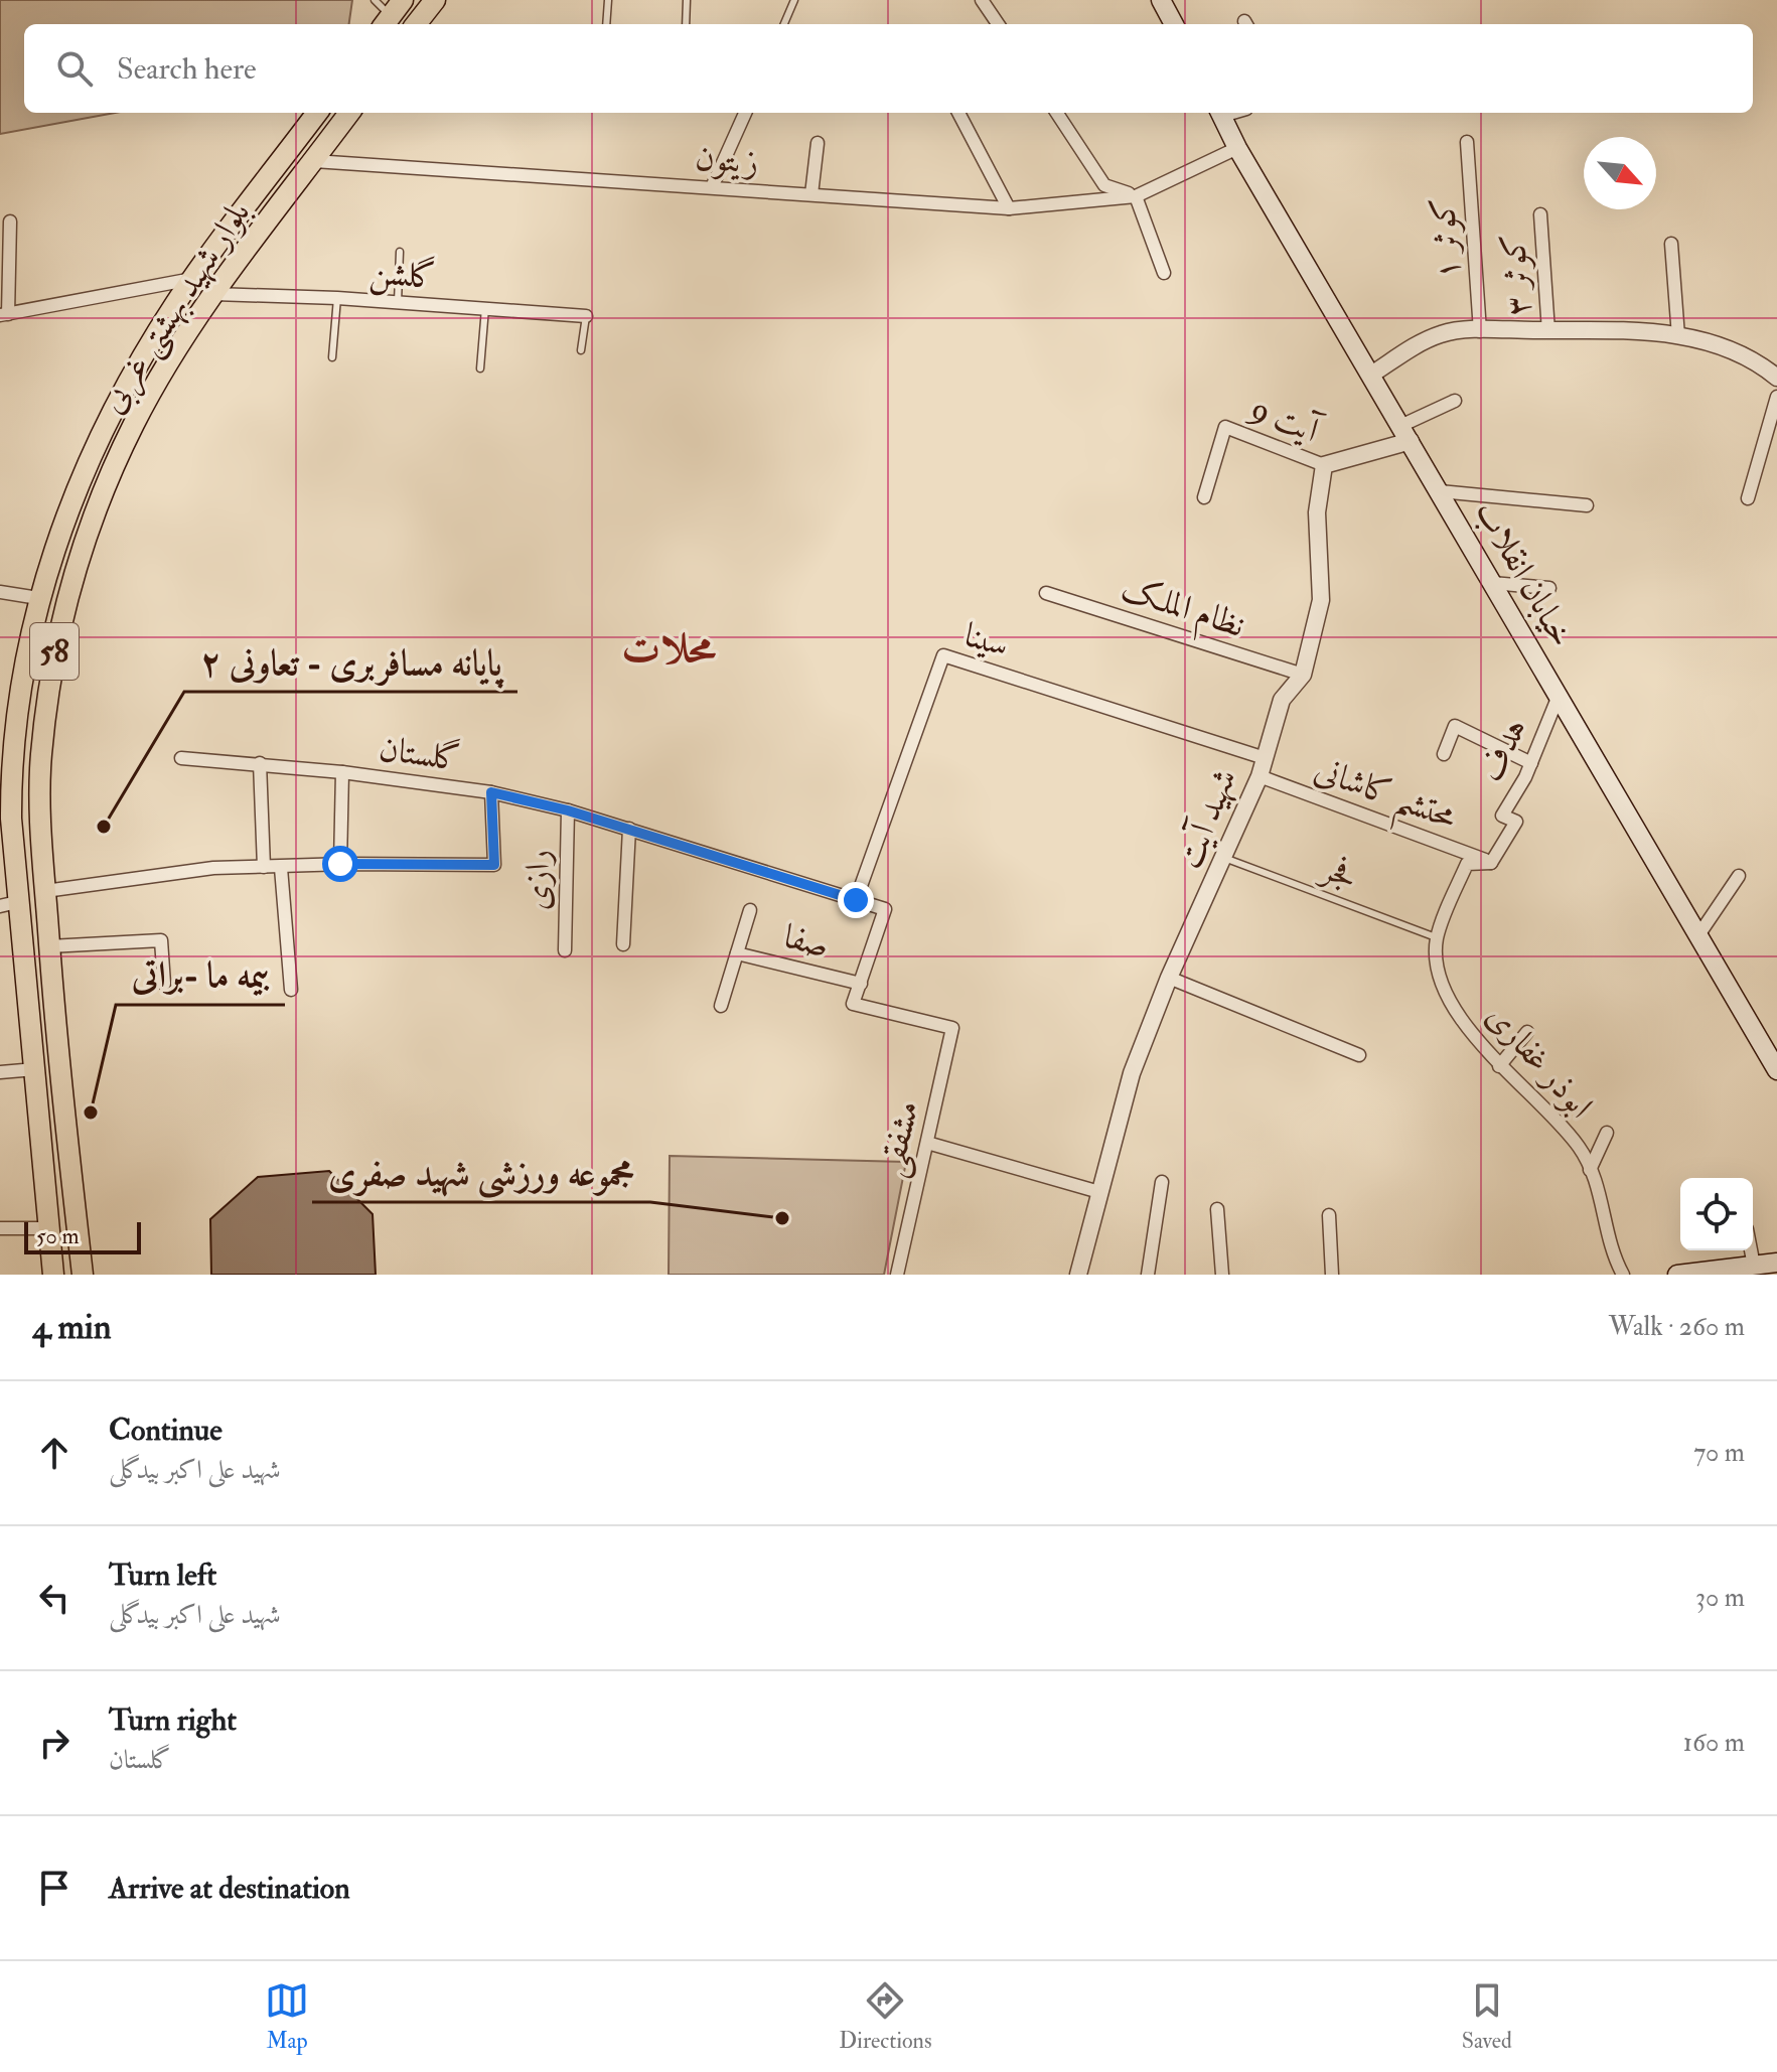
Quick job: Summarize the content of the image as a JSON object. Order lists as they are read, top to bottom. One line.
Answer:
{"streets":{"main road":["بلوار شهید بهشتی غربی","خیابان انقلاب","58"],"street":["زیتون","کوثر ۱","گلشن","کوثر ۳","آیت 9","نظام الملک","سینا","هدف","گلستان","محتشم کاشانی","شهید آیت","رازی","صفا","ابوذر غفاری","مشفقی"],"lane":["فجر"]},"crossings":[["زیتون","بلوار شهید بهشتی غربی"],["زیتون","خیابان انقلاب"],["گلشن","بلوار شهید بهشتی غربی"],["آیت 9","شهید آیت"],["خیابان انقلاب","هدف"],["نظام الملک","شهید آیت"],["سینا","گلستان"],["سینا","شهید آیت"],["هدف","محتشم کاشانی"],["هدف","ابوذر غفاری"],["گلستان","رازی"],["گلستان","صفا"],["گلستان","مشفقی"],["محتشم کاشانی","شهید آیت"],["محتشم کاشانی","ابوذر غفاری"],["شهید آیت","فجر"],["فجر","ابوذر غفاری"],["صفا","مشفقی"]],"districts":["محلات"],"places":["پایانه مسافربری - تعاونی ۲","بیمه ما -براتی","مجموعه ورزشی شهید صفری"],"scale_bar":"50 m","north":"bottom right","page":{"search":"Search here","scale":"50 m","heading":["4 min","Walk · 260 m"],"list":[["Continue","شهید علی اکبر بیدگلی","70 m"],["Turn left","شهید علی اکبر بیدگلی","30 m"],["Turn right","گلستان","160 m"],"Arrive at destination"],"nav":["Map","Directions","Saved"]}}
